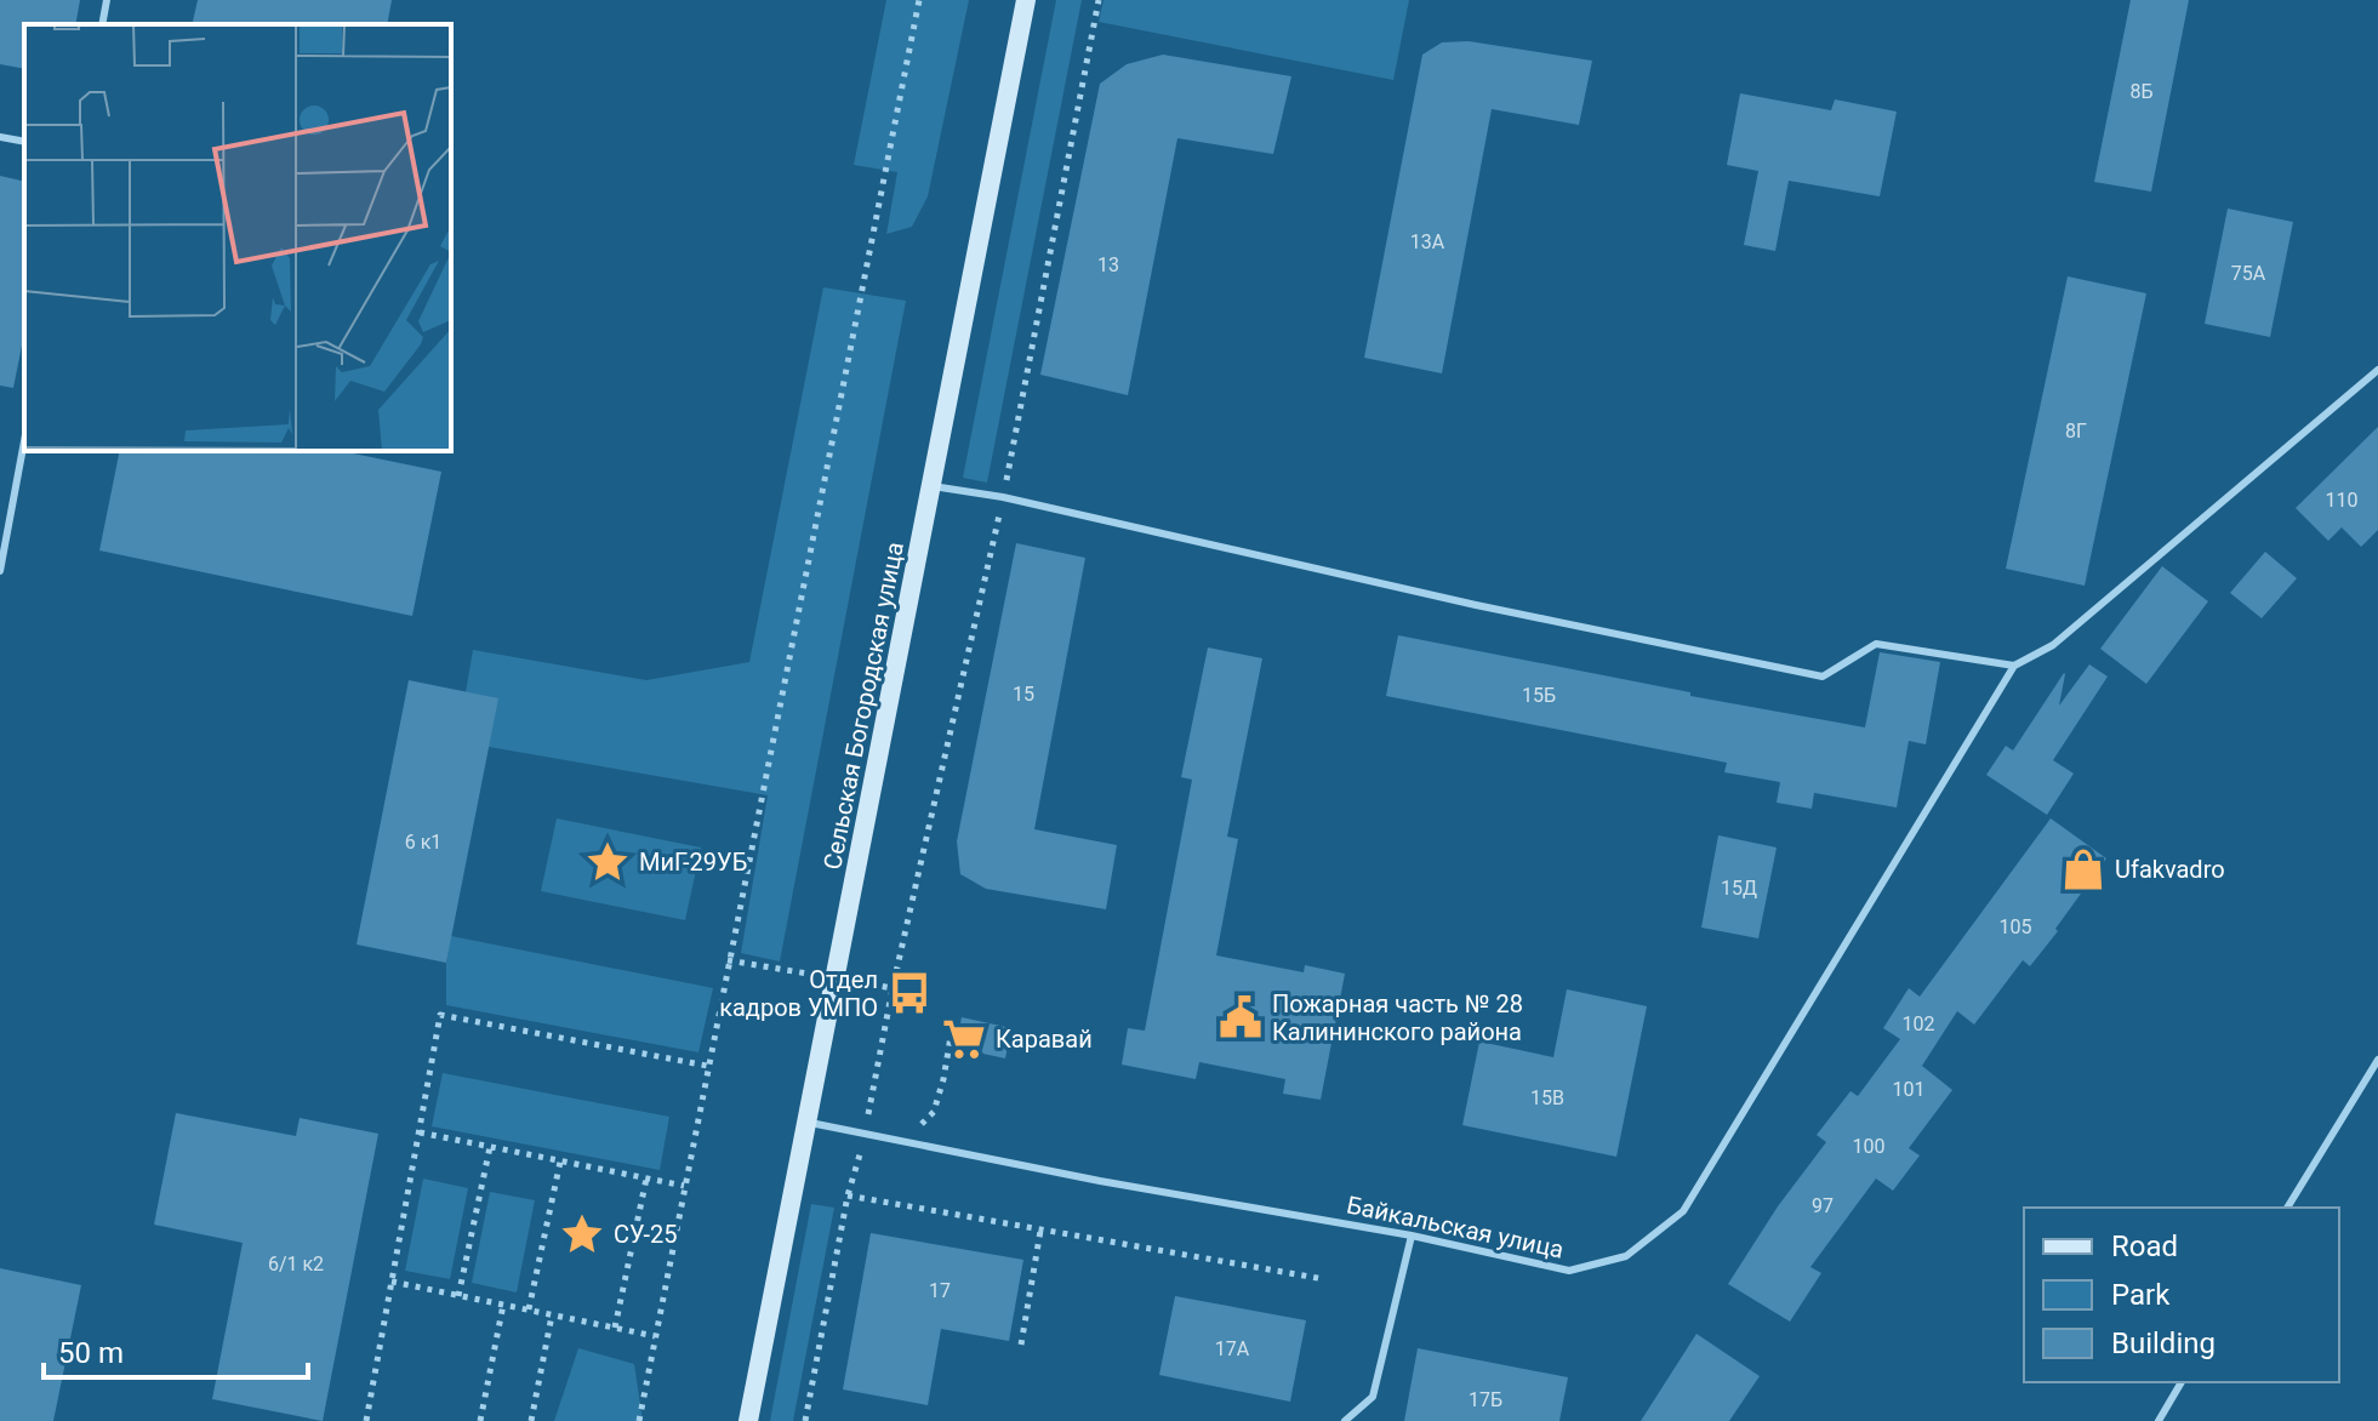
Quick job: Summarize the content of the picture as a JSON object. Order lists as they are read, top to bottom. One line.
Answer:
{"streets":{"main road":["Сельская Богородская улица"],"lane":["Байкальская улица"]},"crossings":[["Сельская Богородская улица","Байкальская улица"]],"places":{"place":["МиГ-29УБ","СУ-25"],"shop":["Ufakvadro"],"bus stop":["Отдел кадров УМПО"],"public building":["Пожарная часть № 28 Калининского района"],"supermarket":["Каравай"]},"house_numbers":["8Б","13А","13","75А","8Г","110","15","15Б","6 к1","15Д","105","102","101","15В","100","97","6/1 к2","17","17А","17Б"],"legend":["Road","Park","Building"],"scale_bar":"50 m"}
